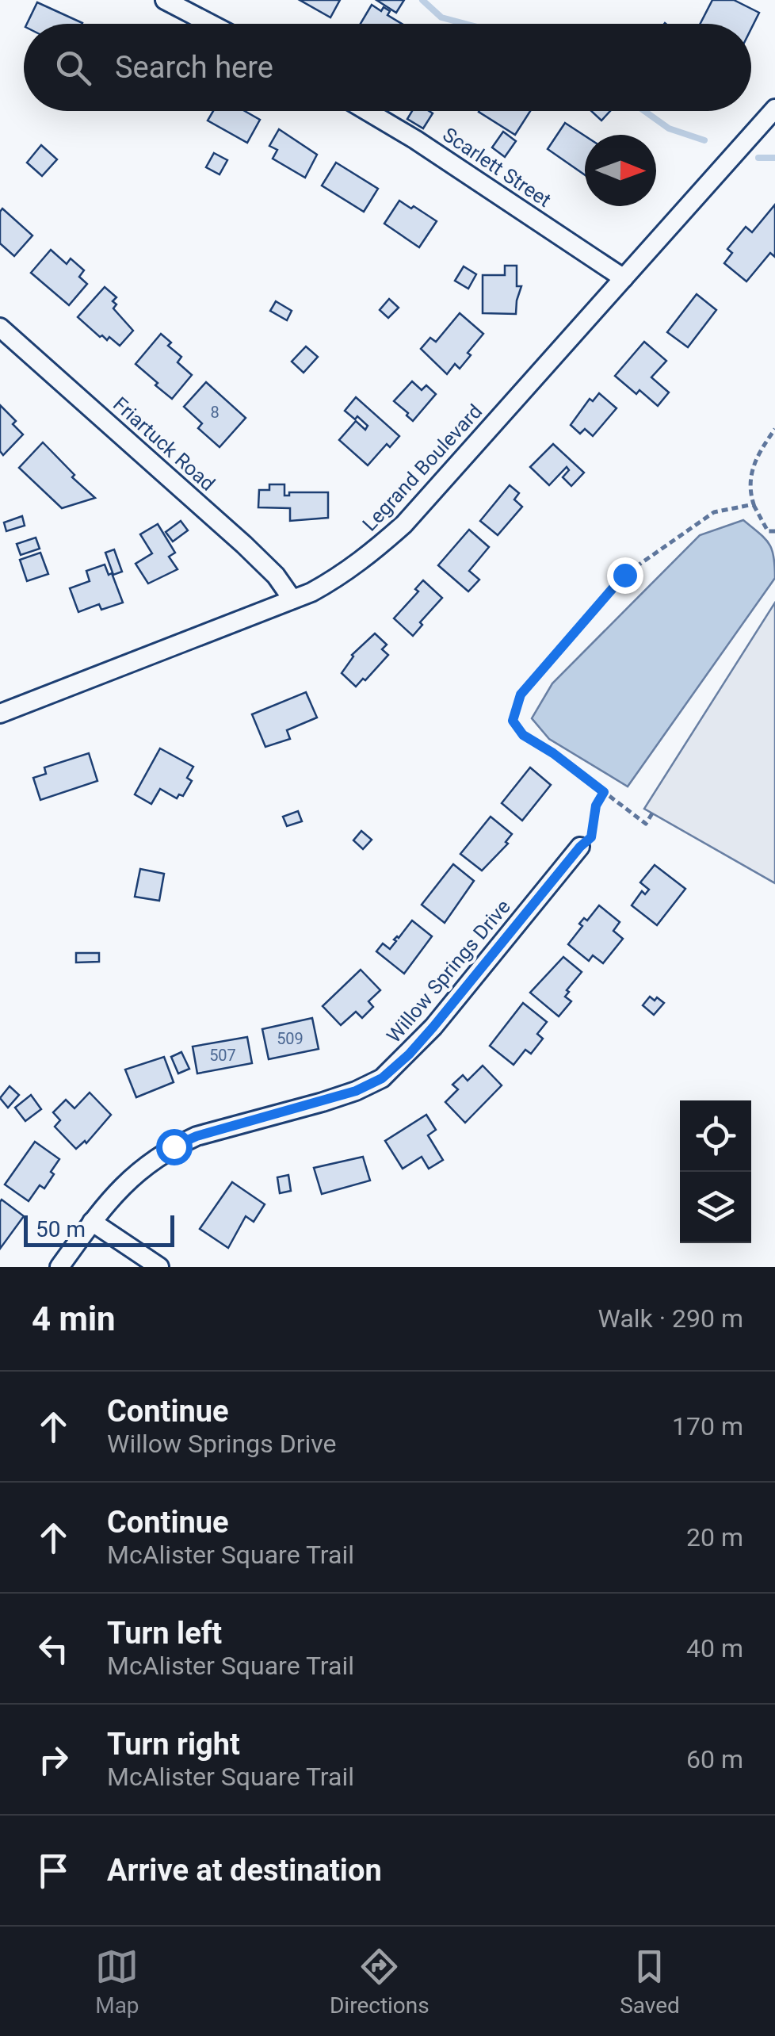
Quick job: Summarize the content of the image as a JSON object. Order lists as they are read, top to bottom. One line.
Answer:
{"streets":{"street":["Scarlett Street","Friartuck Road","Legrand Boulevard","Willow Springs Drive"]},"crossings":[["Scarlett Street","Legrand Boulevard"],["Friartuck Road","Legrand Boulevard"]],"house_numbers":["8","509","507"],"scale_bar":"50 m","north":"right","page":{"search":"Search here","scale":"50 m","heading":["4 min","Walk · 290 m"],"list":[["Continue","Willow Springs Drive","170 m"],["Continue","McAlister Square Trail","20 m"],["Turn left","McAlister Square Trail","40 m"],["Turn right","McAlister Square Trail","60 m"],"Arrive at destination"],"nav":["Map","Directions","Saved"]}}
